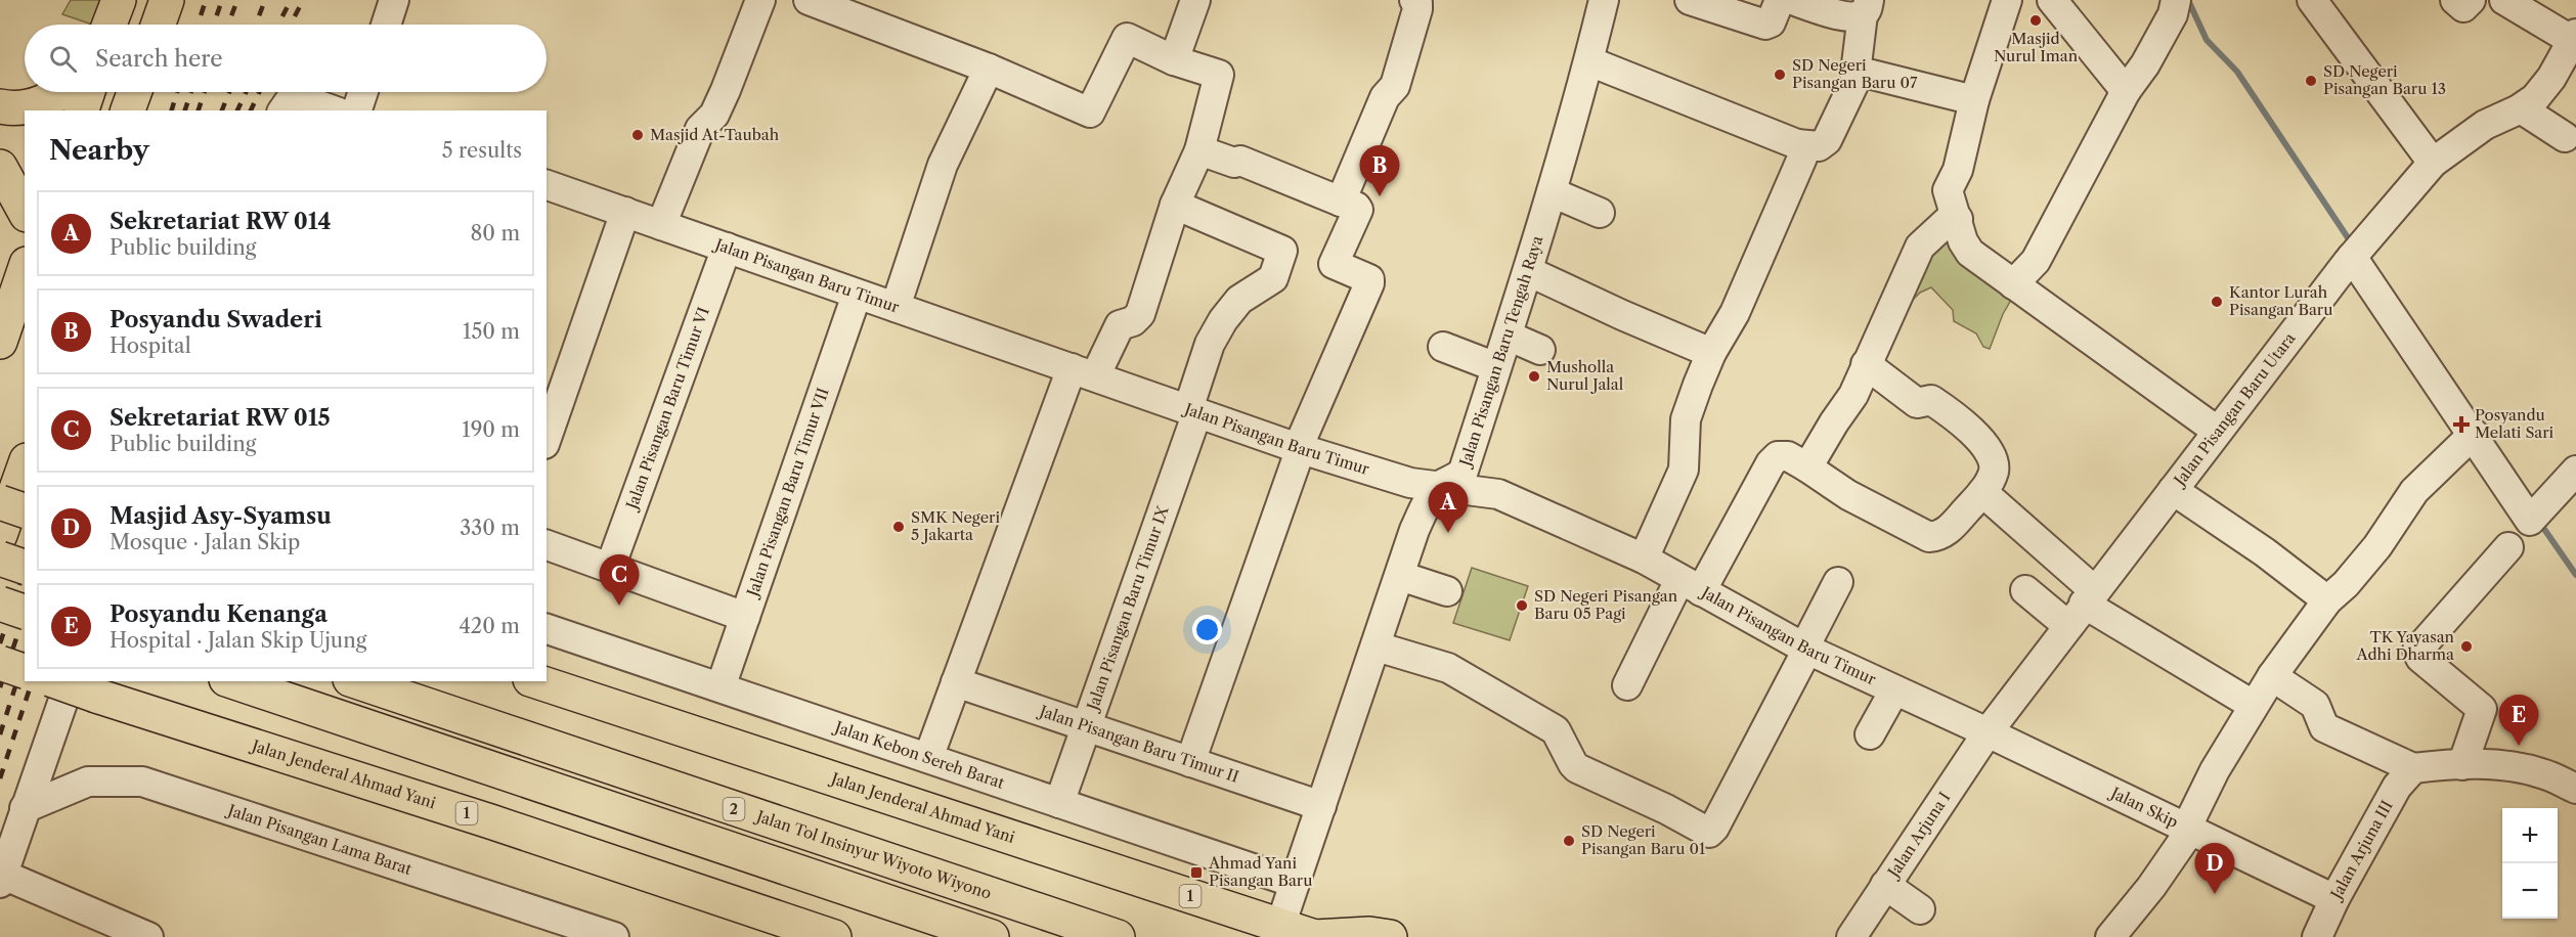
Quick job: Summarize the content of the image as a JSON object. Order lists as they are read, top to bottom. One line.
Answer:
{"streets":{"main road":["Jalan Jenderal Ahmad Yani","2","1","Jalan Tol Insinyur Wiyoto Wiyono"],"street":["Jalan Pisangan Baru Timur","Jalan Pisangan Baru Tengah Raya","Jalan Pisangan Baru Timur VI","Jalan Pisangan Baru Utara","Jalan Pisangan Baru Timur VII","Jalan Pisangan Baru Timur IX","Jalan Pisangan Baru Timur II","Jalan Kebon Sereh Barat","Jalan Skip","Jalan Arjuna I","Jalan Pisangan Lama Barat","Jalan Arjuna III"]},"crossings":[["Jalan Pisangan Baru Timur","Jalan Pisangan Baru Tengah Raya"],["Jalan Pisangan Baru Timur","Jalan Pisangan Baru Timur VI"],["Jalan Pisangan Baru Timur","Jalan Pisangan Baru Utara"],["Jalan Pisangan Baru Timur","Jalan Pisangan Baru Timur VII"],["Jalan Pisangan Baru Timur","Jalan Pisangan Baru Timur IX"],["Jalan Pisangan Baru Timur","Jalan Skip"],["Jalan Pisangan Baru Timur","Jalan Arjuna I"],["Jalan Pisangan Baru Tengah Raya","Jalan Pisangan Baru Timur II"],["Jalan Pisangan Baru Tengah Raya","Jalan Kebon Sereh Barat"],["Jalan Pisangan Baru Tengah Raya","Jalan Jenderal Ahmad Yani"],["Jalan Pisangan Baru Utara","Jalan Skip"],["Jalan Pisangan Baru Utara","Jalan Arjuna I"],["Jalan Pisangan Baru Timur VII","Jalan Kebon Sereh Barat"],["Jalan Pisangan Baru Timur IX","Jalan Pisangan Baru Timur II"],["Jalan Pisangan Baru Timur IX","Jalan Kebon Sereh Barat"],["Jalan Skip","Jalan Arjuna I"],["Jalan Skip","Jalan Arjuna III"]],"places":{"other":["Masjid Nurul Iman","SD Negeri Pisangan Baru 07","SD Negeri Pisangan Baru 13","Masjid At-Taubah","Kantor Lurah Pisangan Baru","Musholla Nurul Jalal","SMK Negeri 5 Jakarta","SD Negeri Pisangan Baru 05 Pagi","TK Yayasan Adhi Dharma","SD Negeri Pisangan Baru 01"],"health":["Posyandu Melati Sari"],"transit":["Ahmad Yani Pisangan Baru"]},"page":{"search":"Search here","heading":["Nearby","5 results"],"pins":["B","A","C","E","D"],"list":[{"mark":"A","name":"Sekretariat RW 014","note":"Public building","value":"80 m"},{"mark":"B","name":"Posyandu Swaderi","note":"Hospital","value":"150 m"},{"mark":"C","name":"Sekretariat RW 015","note":"Public building","value":"190 m"},{"mark":"D","name":"Masjid Asy-Syamsu","note":"Mosque · Jalan Skip","value":"330 m"},{"mark":"E","name":"Posyandu Kenanga","note":"Hospital · Jalan Skip Ujung","value":"420 m"}],"map_buttons":["+","−"]}}
